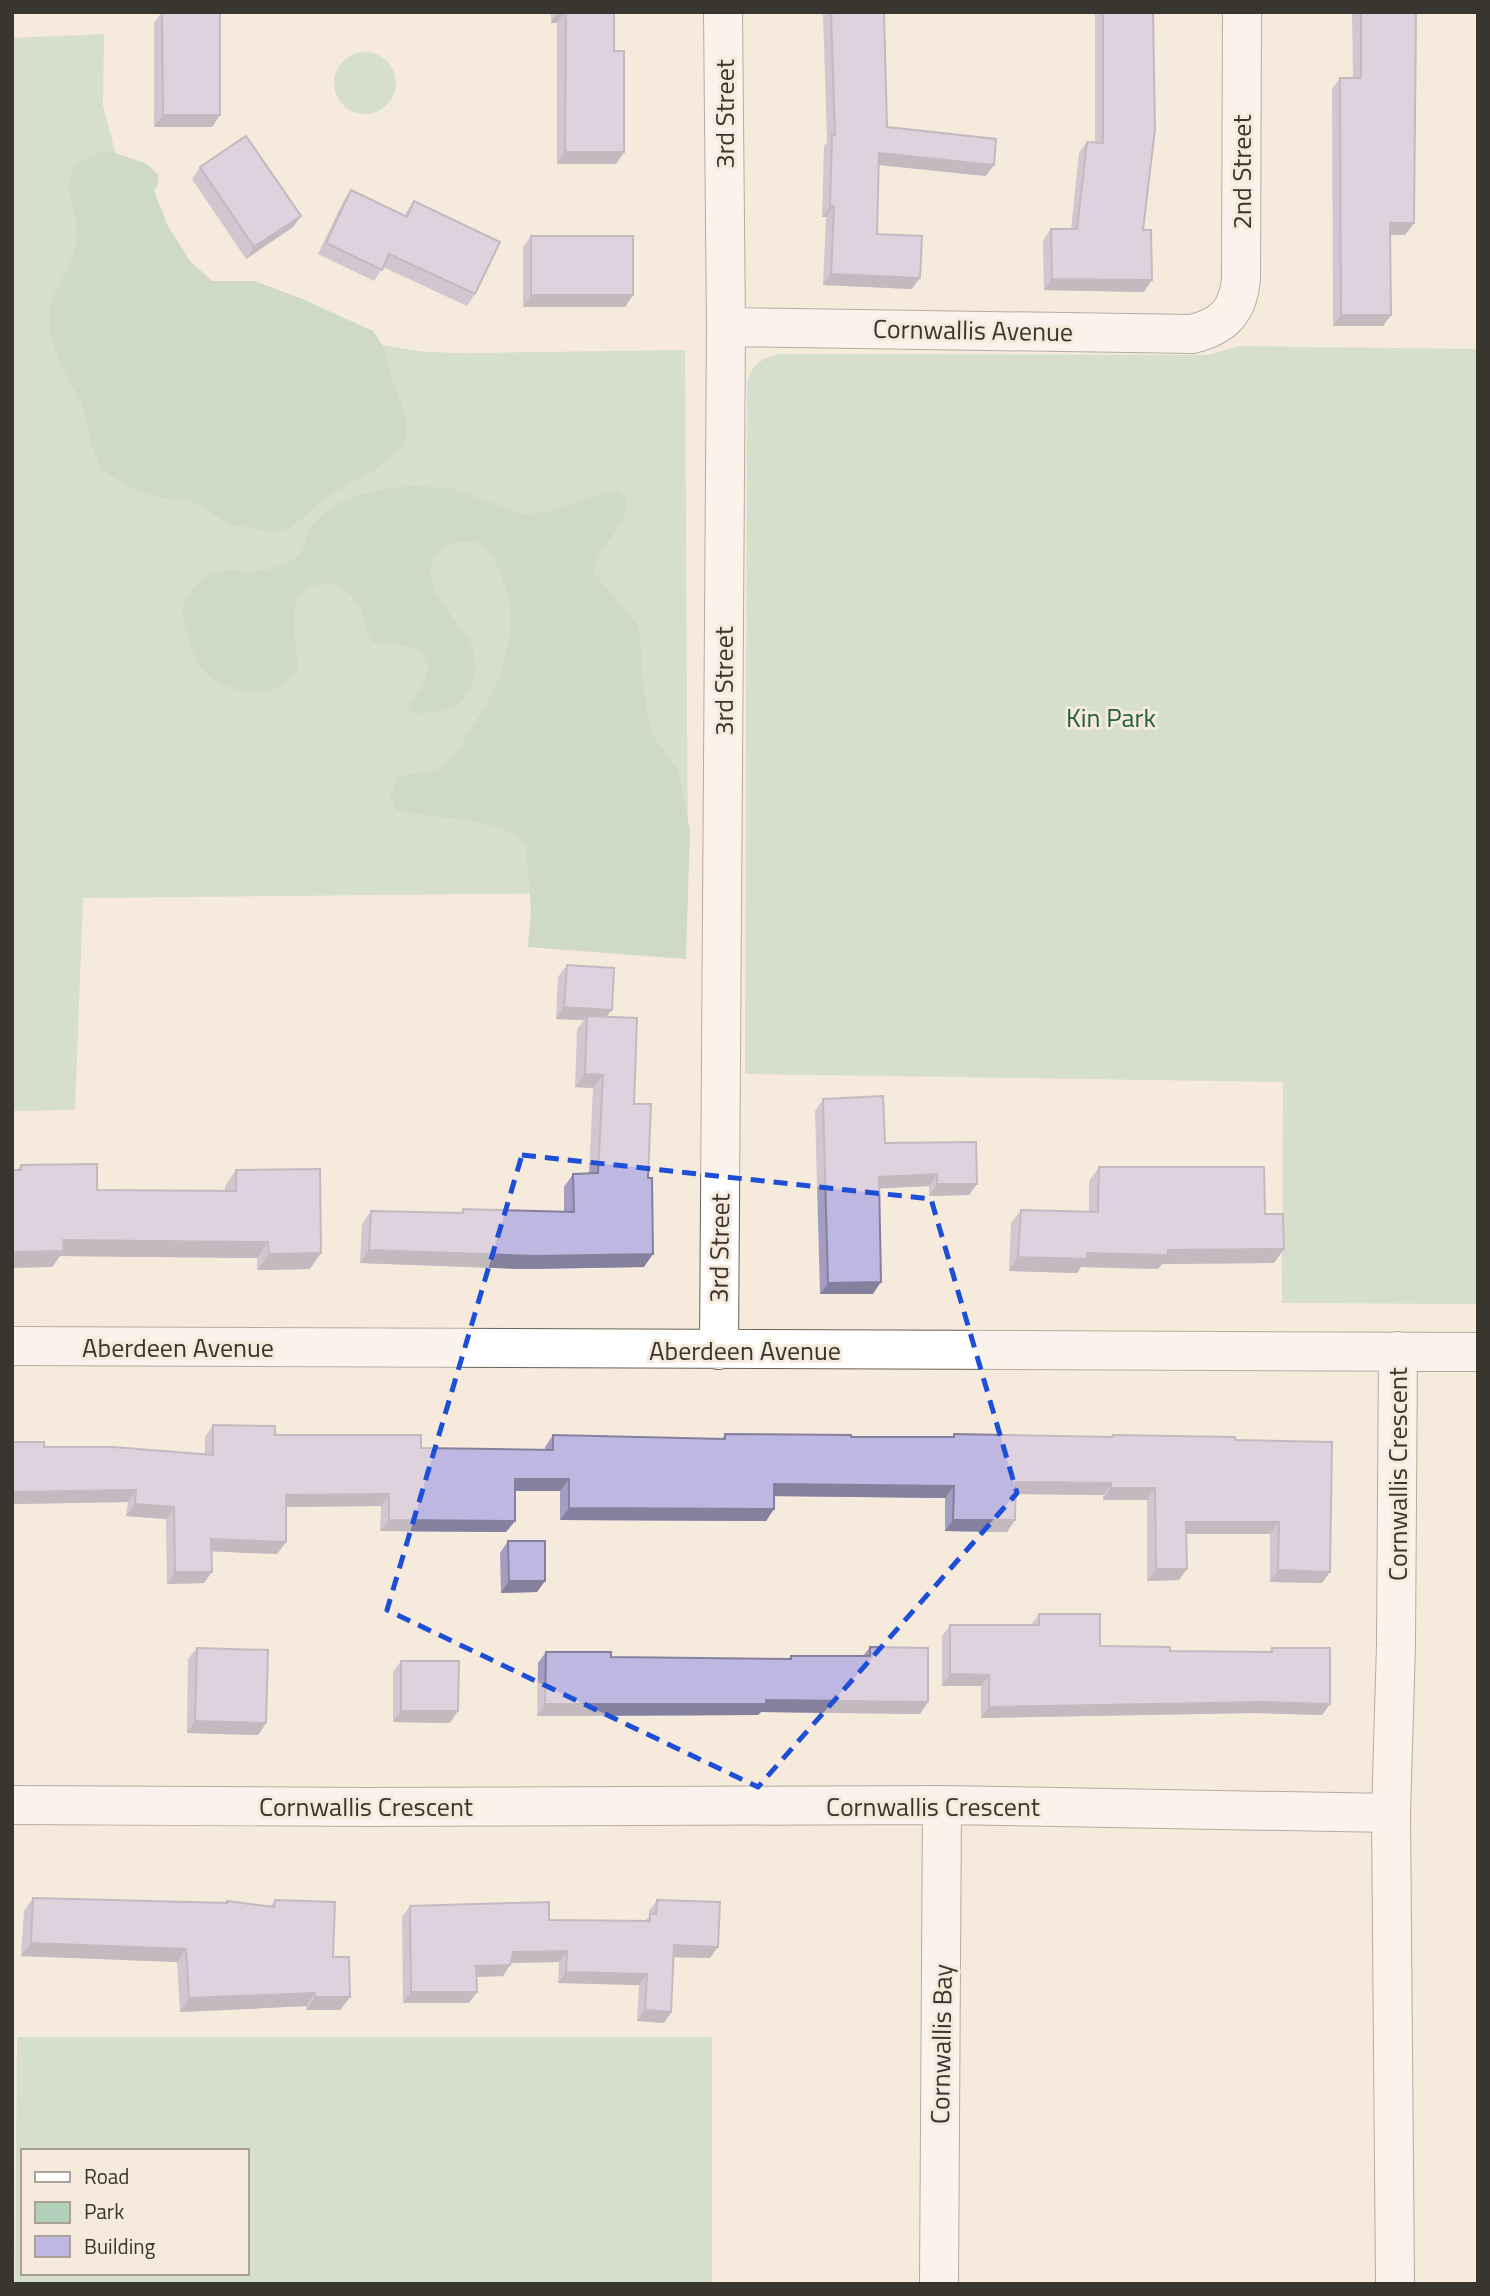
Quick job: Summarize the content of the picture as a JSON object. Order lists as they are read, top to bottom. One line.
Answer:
{"streets":{"street":["3rd Street","2nd Street","Cornwallis Avenue","Aberdeen Avenue","Cornwallis Crescent","Cornwallis Bay"]},"crossings":[["3rd Street","Cornwallis Avenue"],["3rd Street","Aberdeen Avenue"],["2nd Street","Cornwallis Avenue"],["Aberdeen Avenue","Cornwallis Crescent"],["Cornwallis Crescent","Cornwallis Bay"]],"parks":["Kin Park"],"legend":["Road","Park","Building"]}
